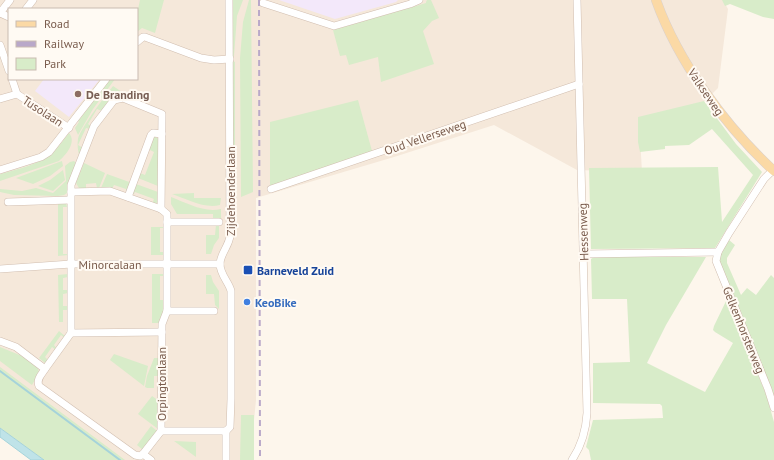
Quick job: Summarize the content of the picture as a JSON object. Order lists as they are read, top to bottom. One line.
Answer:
{"streets":{"main road":["Valkseweg"],"street":["Tusolaan","Oud Vellerseweg","Zijdehoenderlaan","Hessenweg","Minorcalaan","Gelkenhorsterweg","Orpingtonlaan"]},"crossings":[["Oud Vellerseweg","Hessenweg"],["Zijdehoenderlaan","Minorcalaan"],["Minorcalaan","Orpingtonlaan"]],"places":{"other":["De Branding","KeoBike"],"transit":["Barneveld Zuid"]},"legend":["Road","Railway","Park"]}
